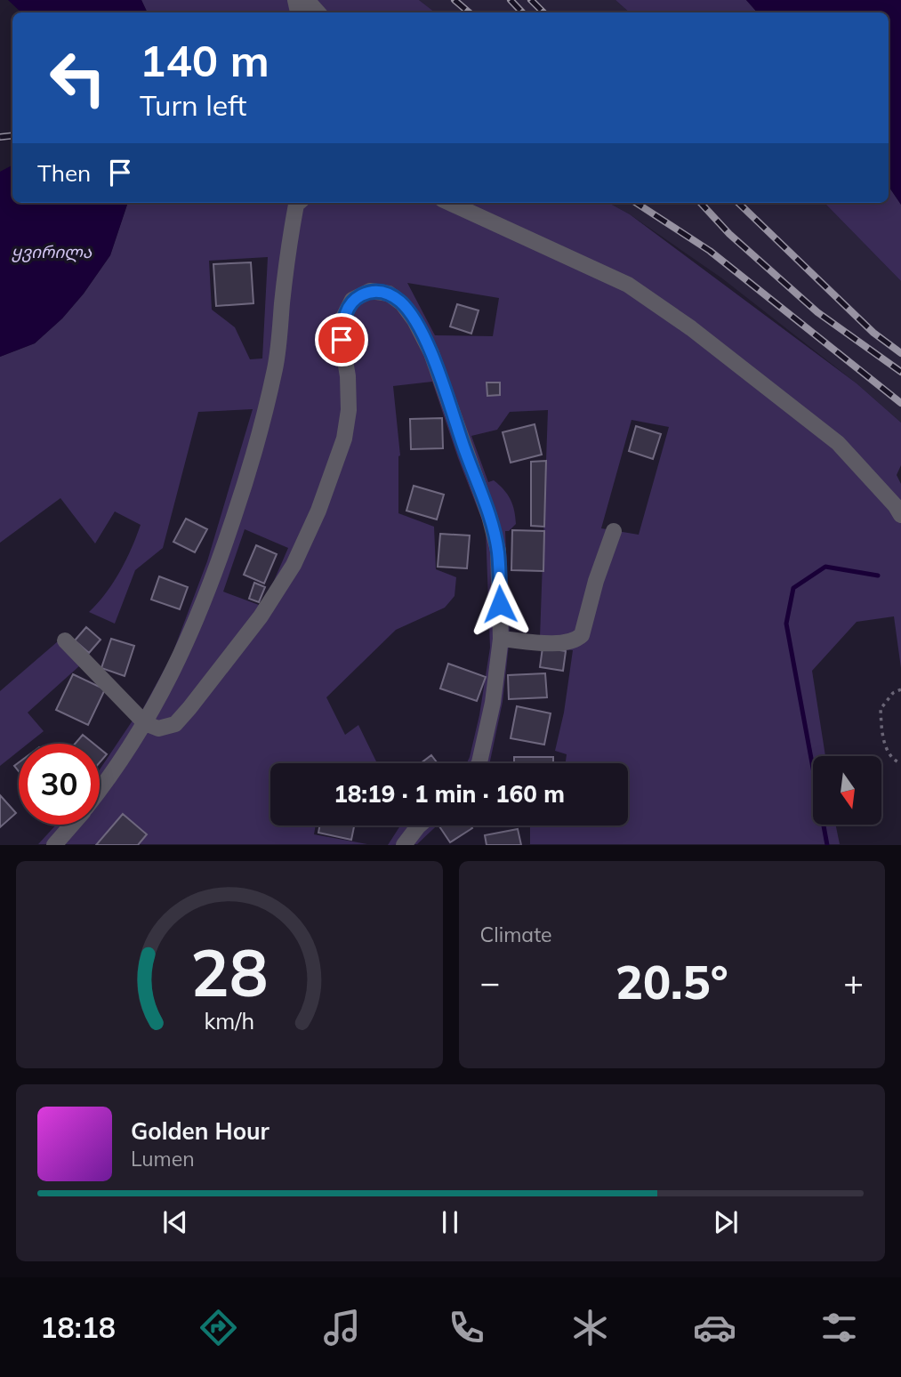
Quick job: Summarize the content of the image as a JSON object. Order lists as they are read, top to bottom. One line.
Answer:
{"water":["ყვირილა"],"north":"bottom","page":{"turn":["140 m","Turn left"],"then":"Then","limit":"30","trip":"18:19 · 1 min · 160 m","tile":"Climate","heat":["−","20.5°","+"],"song":["Golden Hour","Lumen"],"tabs":"18:18","gauge":["28","km/h"]}}
